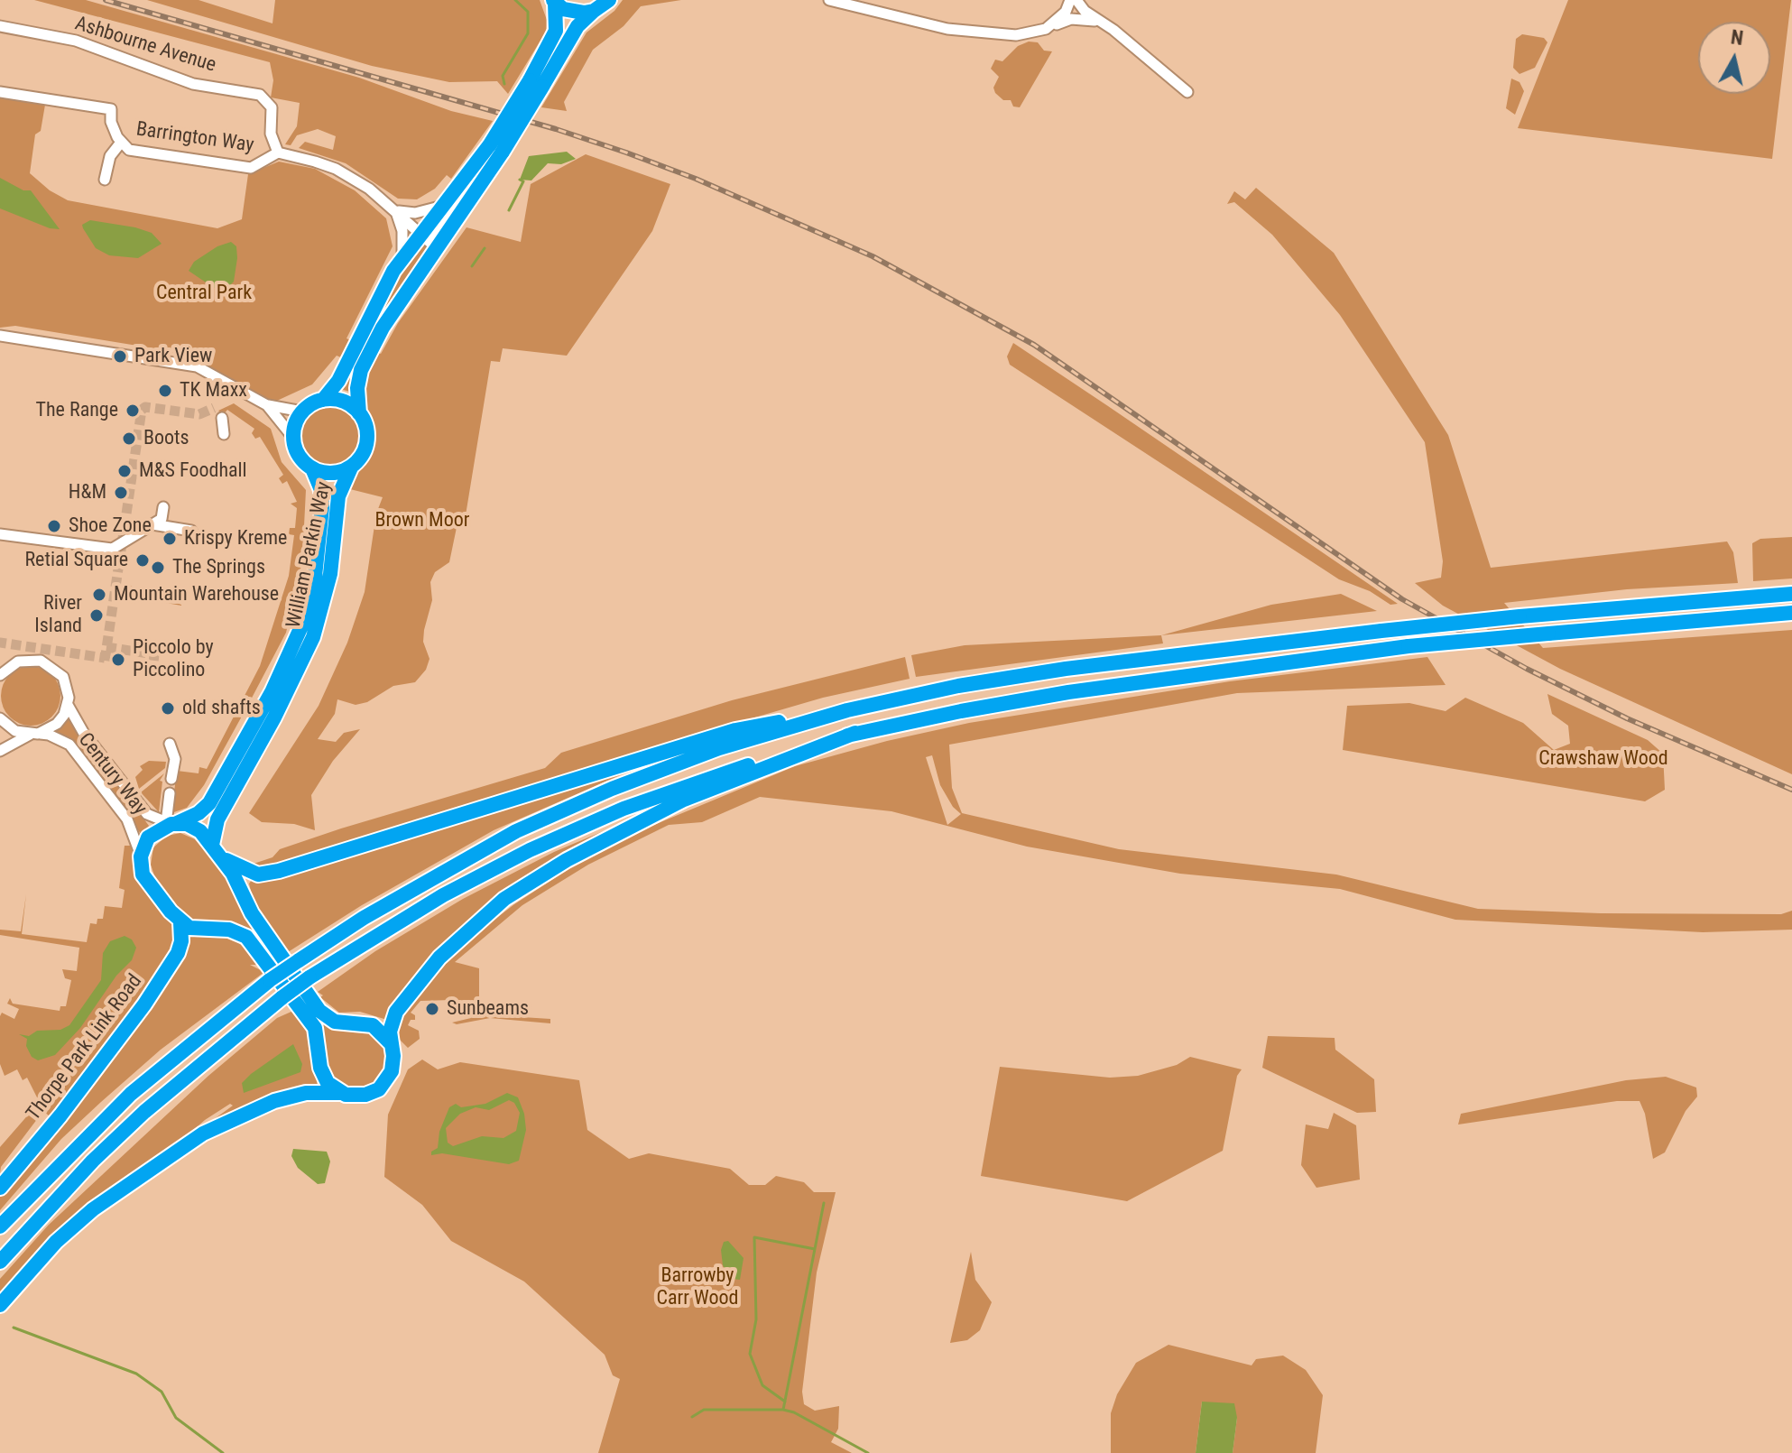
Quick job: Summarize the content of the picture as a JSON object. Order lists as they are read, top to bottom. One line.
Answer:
{"streets":{"highway":["William Parkin Way","Thorpe Park Link Road"],"street":["Ashbourne Avenue","Barrington Way","Century Way"]},"crossings":[["Ashbourne Avenue","Barrington Way"],["William Parkin Way","Century Way"]],"parks":["Central Park","Brown Moor","Crawshaw Wood","Barrowby Carr Wood"],"places":["Park View","TK Maxx","The Range","Boots","M&S Foodhall","H&M","Shoe Zone","Krispy Kreme","Retial Square","The Springs","Mountain Warehouse","River Island","Piccolo by Piccolino","old shafts","Sunbeams"],"north":"top"}
